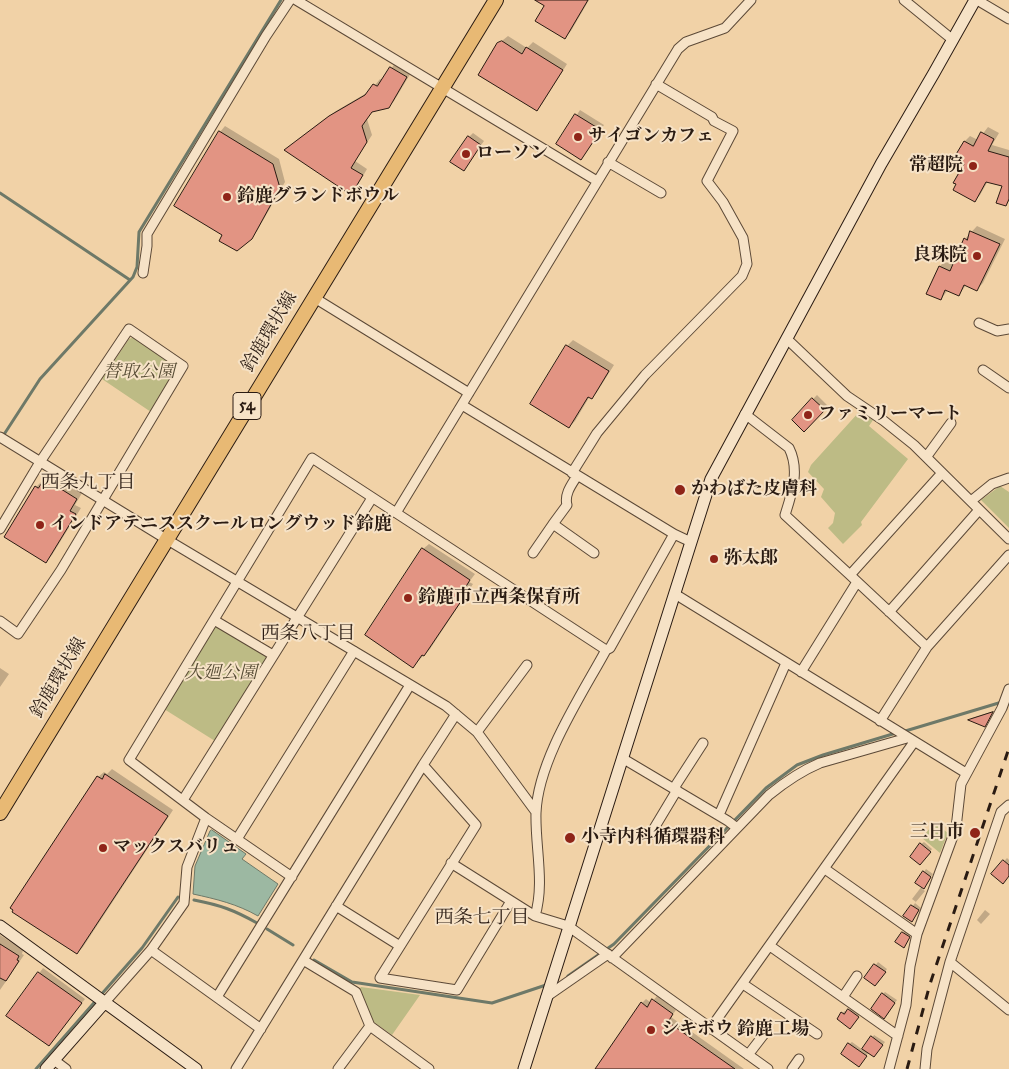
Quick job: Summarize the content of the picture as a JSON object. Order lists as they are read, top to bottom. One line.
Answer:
{"streets":{"main road":["鈴鹿環状線","54"]},"districts":["西条九丁目","西条八丁目","西条七丁目"],"parks":["替取公園","大廻公園"],"places":["サイゴンカフェ","ローソン","常超院","鈴鹿グランドボウル","良珠院","ファミリーマート","かわばた皮膚科","インドアテニススクールロングウッド鈴鹿","弥太郎","鈴鹿市立西条保育所","三日市","小寺内科循環器科","マックスバリュ","シキボウ 鈴鹿工場"]}
